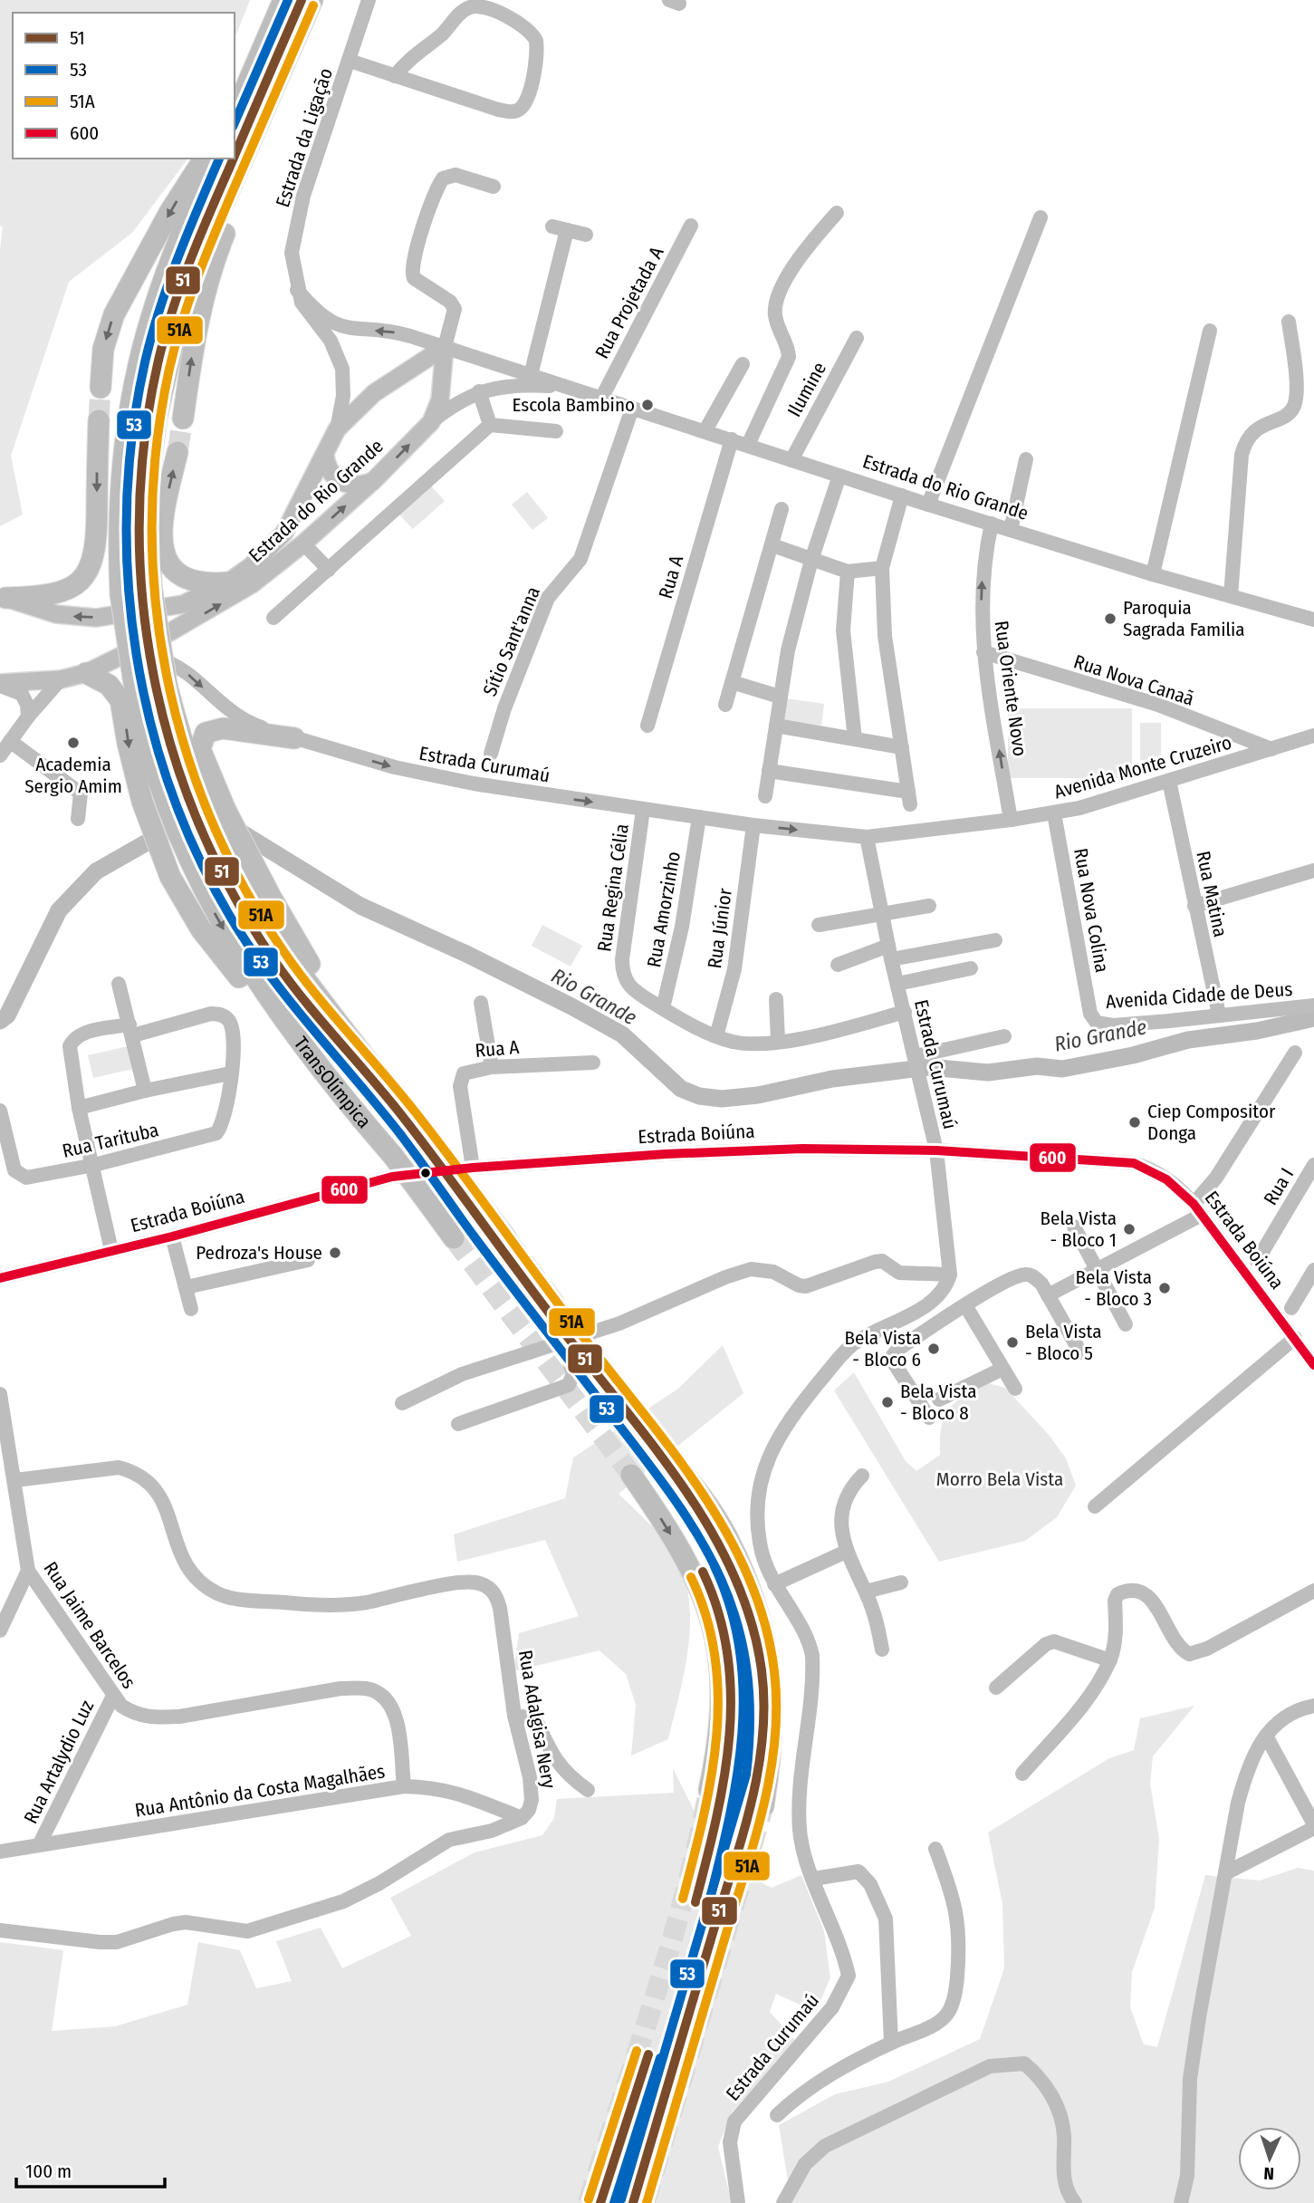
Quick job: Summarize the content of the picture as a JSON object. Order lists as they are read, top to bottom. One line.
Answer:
{"streets":{"highway":["TransOlímpica"],"main road":["Estrada do Rio Grande"],"street":["Estrada da Ligação","Rua Projetada A","Ilumine","Rua A","Sítio Sant'anna","Rua Nova Canaã","Rua Oriente Novo","Estrada Curumaú","Avenida Monte Cruzeiro","Rua Regina Célia","Rua Matina","Rua Amorzinho","Rua Nova Colina","Rua Júnior","Avenida Cidade de Deus","Estrada Boiúna","Rua Tarituba","Rua I","Rua Jaime Barcelos","Rua Adalgisa Nery","Rua Artalydio Luz","Rua Antônio da Costa Magalhães"]},"crossings":[["Estrada da Ligação","Estrada do Rio Grande"],["Rua Projetada A","Estrada do Rio Grande"],["Ilumine","Estrada do Rio Grande"],["Estrada do Rio Grande","Rua A"],["Estrada do Rio Grande","Sítio Sant'anna"],["Estrada do Rio Grande","Rua Oriente Novo"],["Estrada do Rio Grande","Estrada Curumaú"],["Rua A","Estrada Boiúna"],["Rua Nova Canaã","Rua Oriente Novo"],["Rua Nova Canaã","Avenida Monte Cruzeiro"],["Rua Oriente Novo","Avenida Monte Cruzeiro"],["Estrada Curumaú","Avenida Monte Cruzeiro"],["Estrada Curumaú","Rua Regina Célia"],["Estrada Curumaú","Rua Amorzinho"],["Estrada Curumaú","Rua Júnior"],["Estrada Curumaú","Estrada Boiúna"],["Avenida Monte Cruzeiro","Rua Matina"],["Avenida Monte Cruzeiro","Rua Nova Colina"],["Rua Regina Célia","Rua Amorzinho"],["Rua Matina","Avenida Cidade de Deus"],["Rua Nova Colina","Avenida Cidade de Deus"],["Rua Jaime Barcelos","Rua Adalgisa Nery"],["Rua Jaime Barcelos","Rua Artalydio Luz"],["Rua Jaime Barcelos","Rua Antônio da Costa Magalhães"],["Rua Adalgisa Nery","Rua Antônio da Costa Magalhães"],["Rua Artalydio Luz","Rua Antônio da Costa Magalhães"]],"water":["Rio Grande"],"parks":["Morro Bela Vista"],"places":["Escola Bambino","Paroquia Sagrada Familia","Academia Sergio Amim","Ciep Compositor Donga","Bela Vista - Bloco 1","Pedroza's House","Bela Vista - Bloco 3","Bela Vista - Bloco 5","Bela Vista - Bloco 6","Bela Vista - Bloco 8"],"lines":["transit line 51","transit line 53","transit line 51A","transit line 600"],"legend":["51","53","51A","600"],"scale_bar":"100 m","north":"bottom"}
